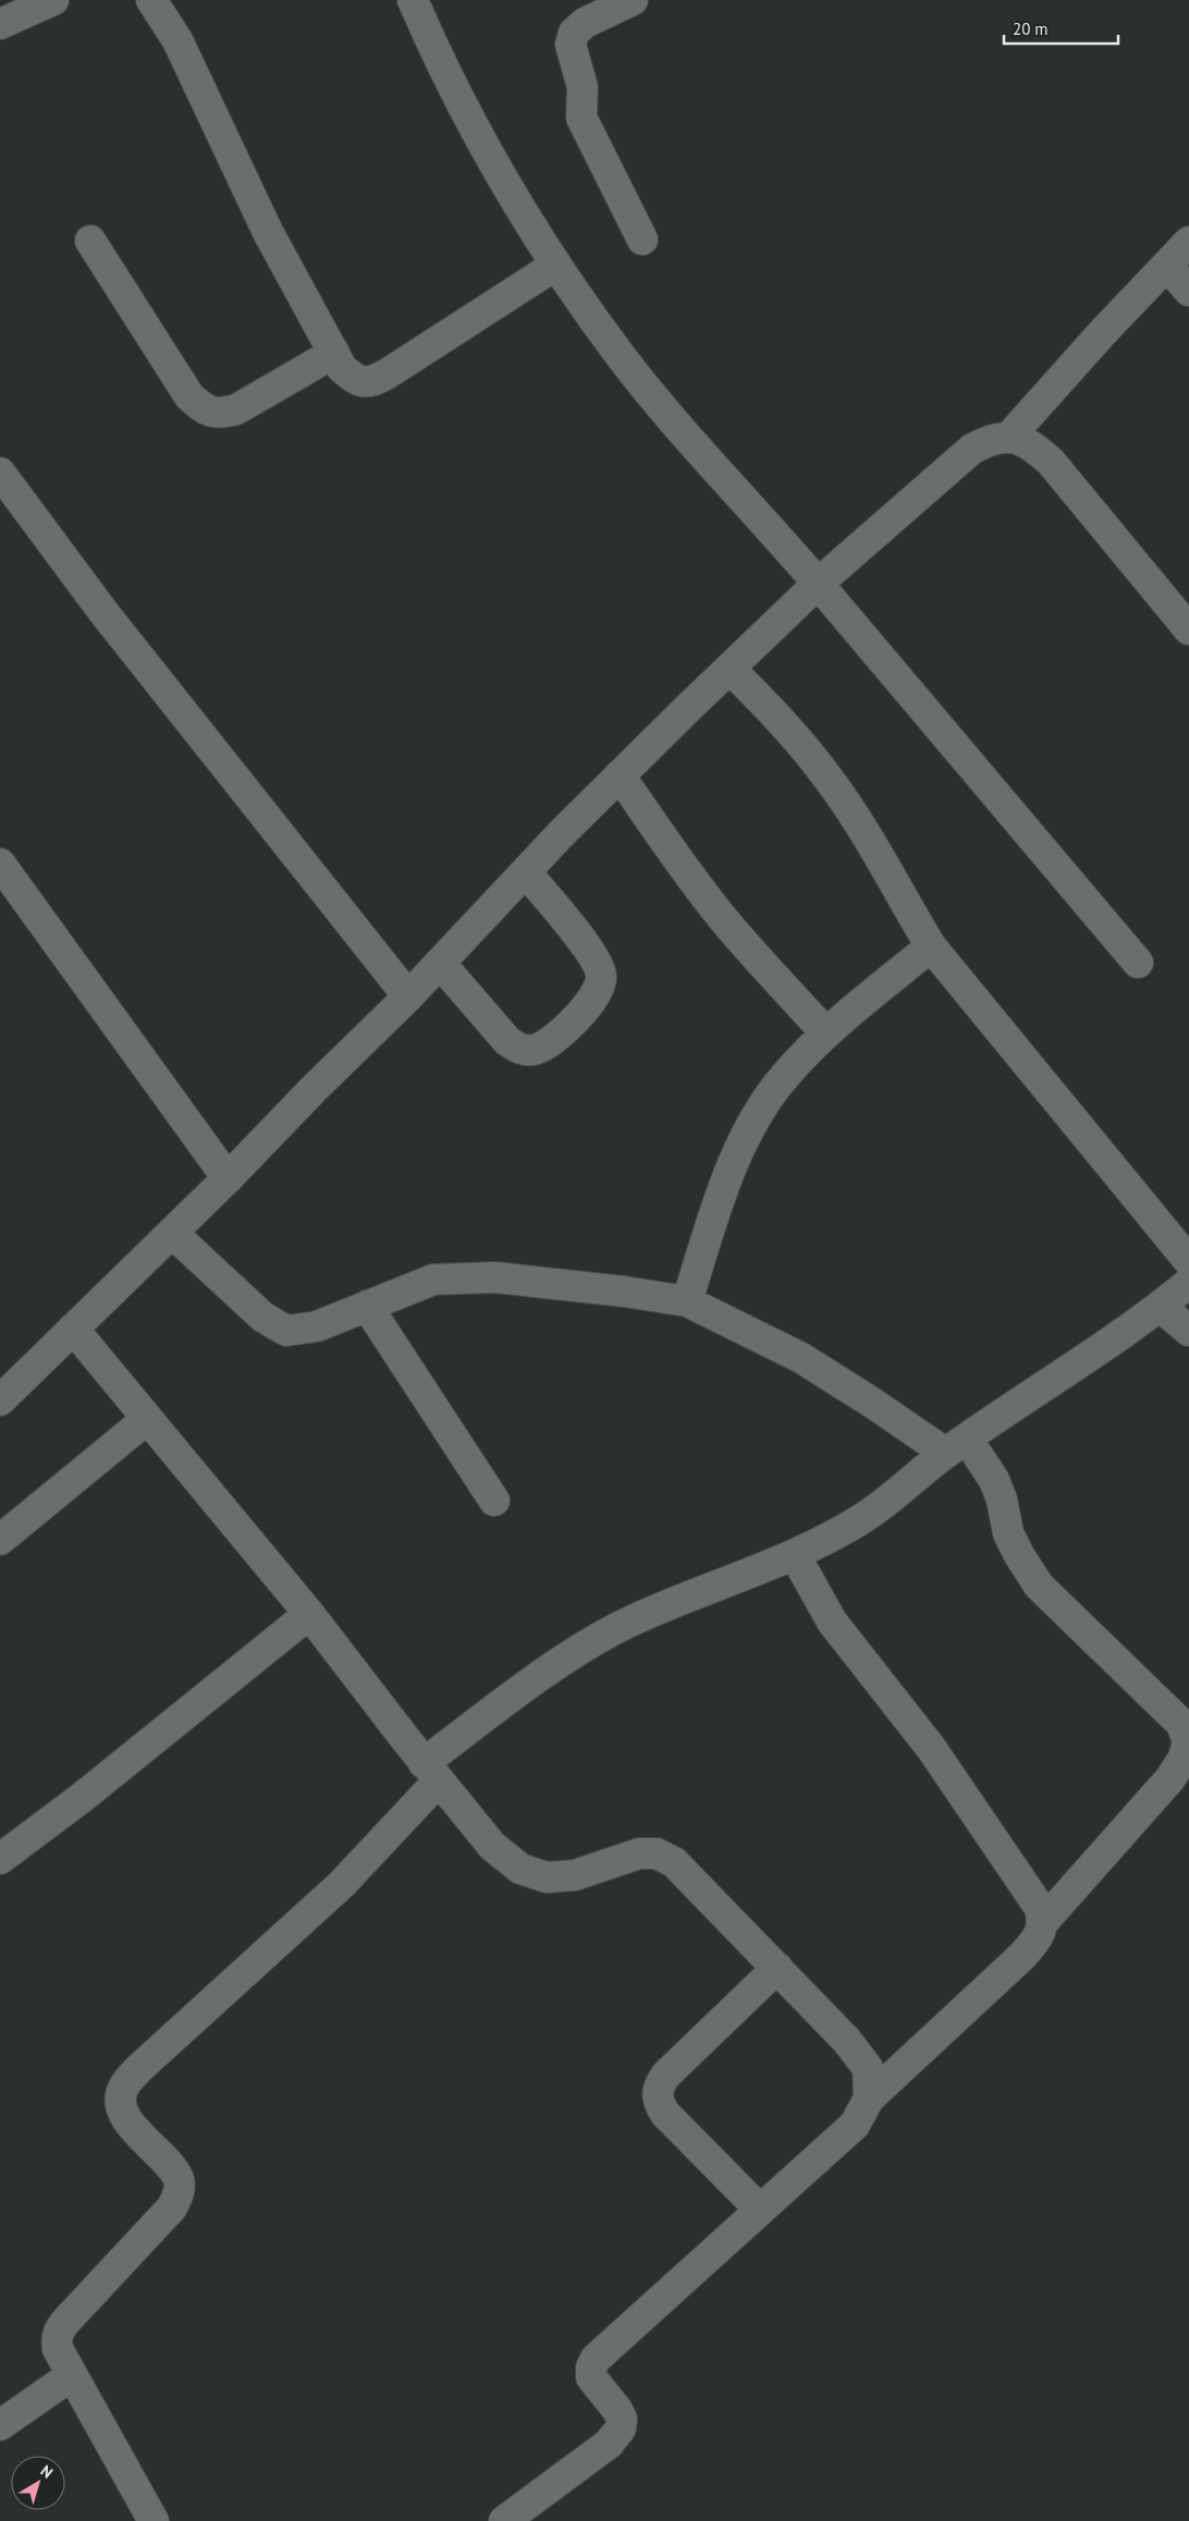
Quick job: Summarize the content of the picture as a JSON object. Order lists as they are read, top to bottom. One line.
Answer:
{"scale_bar":"20 m","north":"top right"}
